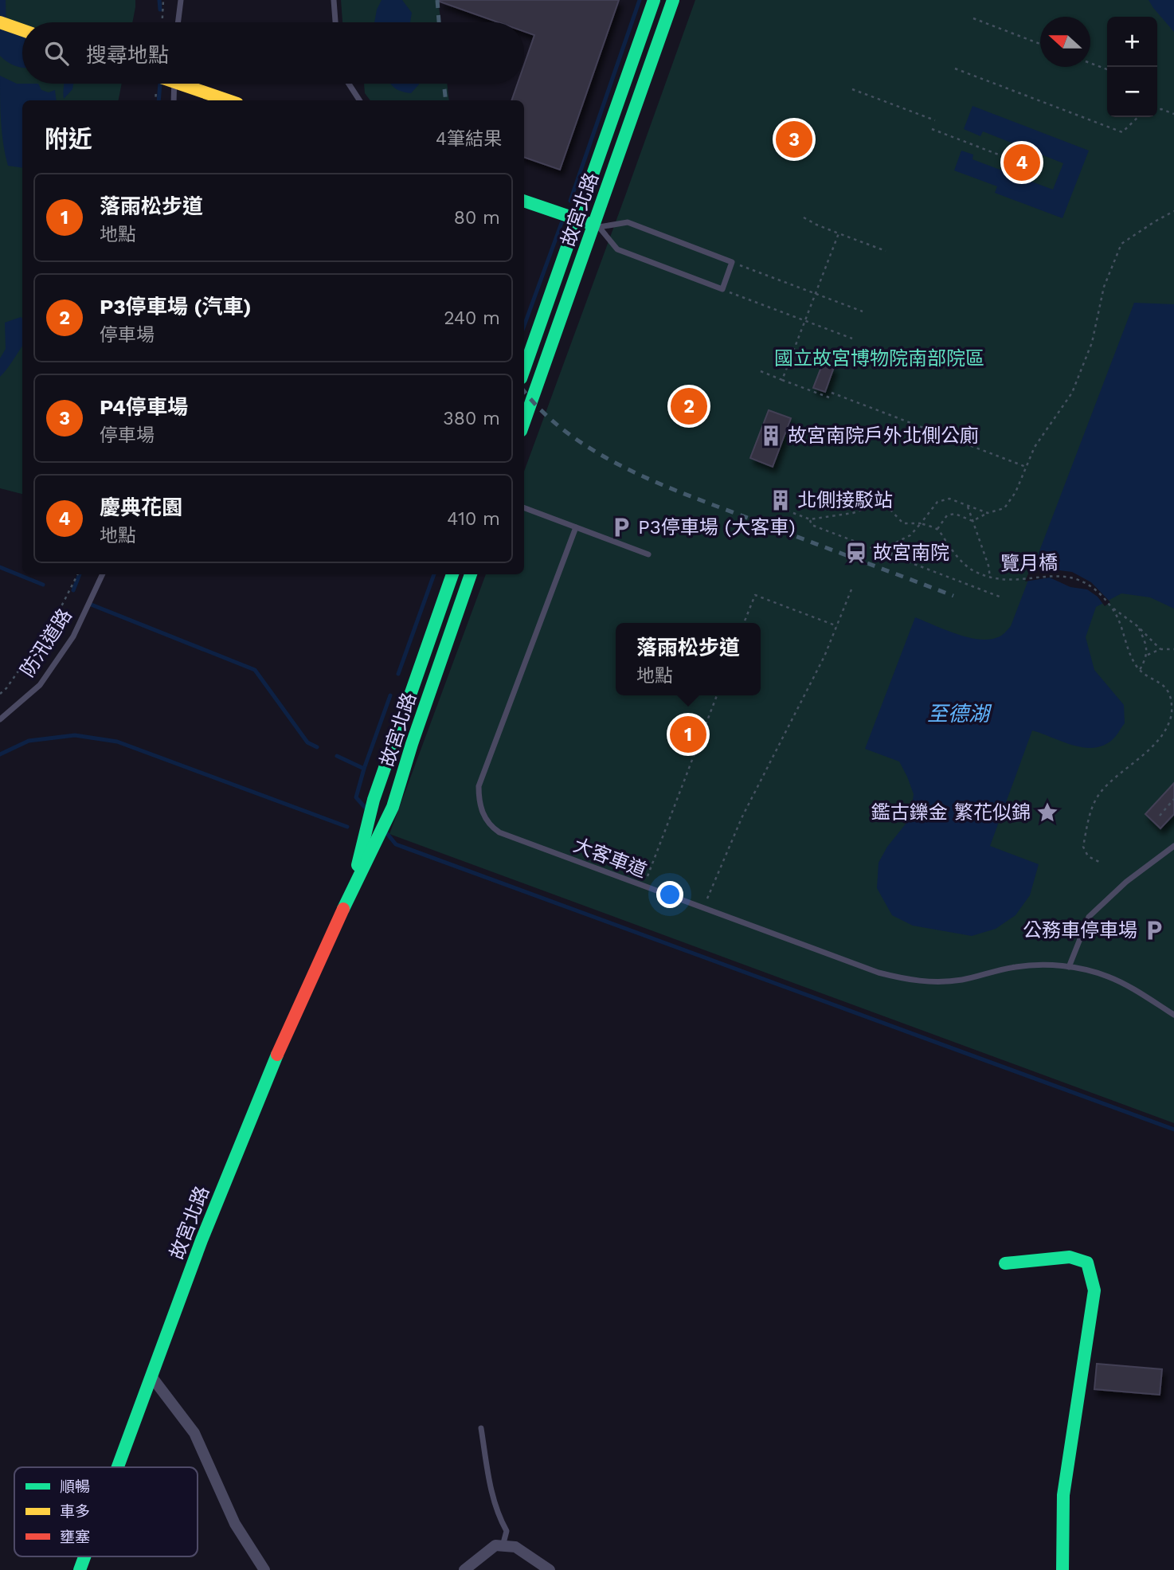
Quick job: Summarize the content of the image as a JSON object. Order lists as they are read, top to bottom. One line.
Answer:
{"streets":{"street":["故宮北路"],"lane":["防汛道路","大客車道"],"path":["覽月橋"]},"water":["至德湖"],"parks":["國立故宮博物院南部院區"],"places":{"building":["故宮南院戶外北側公廁","北側接駁站"],"parking":["P3停車場 (大客車)","公務車停車場"],"station":["故宮南院"],"place":["鑑古鑠金 繁花似錦"]},"legend":["順暢","車多","壅塞"],"north":"left","page":{"map_buttons":["+","−"],"search":"搜尋地點","heading":["附近","4筆結果"],"pins":["3","4","2","1"],"list":[{"mark":"1","name":"落雨松步道","note":"地點","value":"80 m"},{"mark":"2","name":"P3停車場 (汽車)","note":"停車場","value":"240 m"},{"mark":"3","name":"P4停車場","note":"停車場","value":"380 m"},{"mark":"4","name":"慶典花園","note":"地點","value":"410 m"}],"popup":["落雨松步道","地點"]}}
